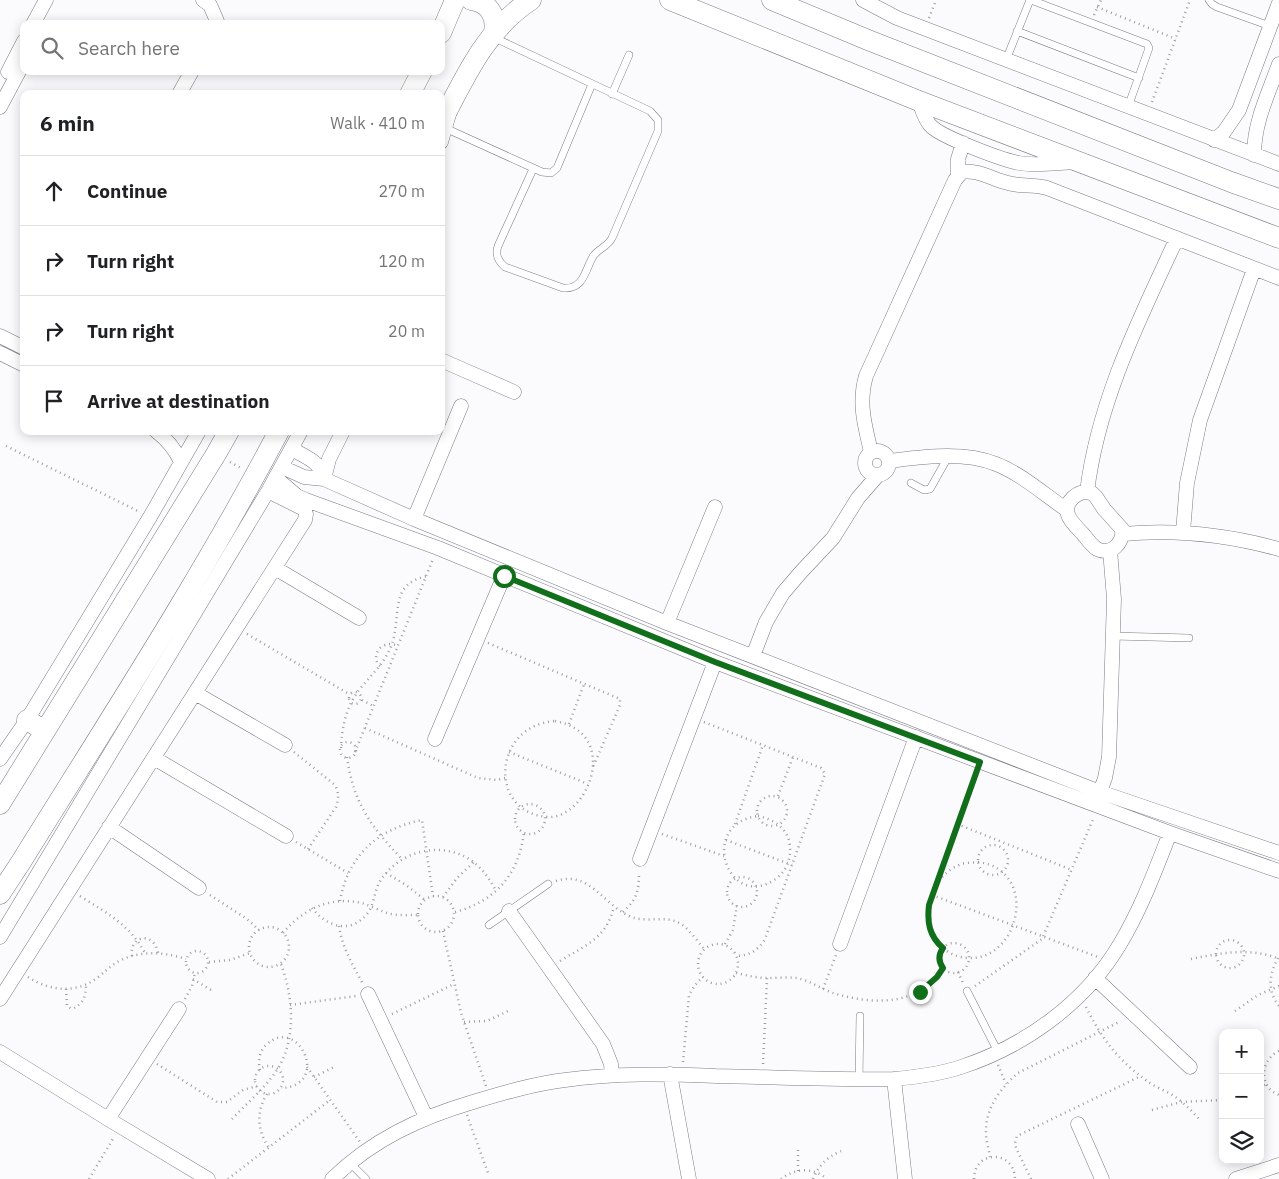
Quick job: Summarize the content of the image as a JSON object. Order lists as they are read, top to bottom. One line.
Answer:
{"page":{"search":"Search here","heading":["6 min","Walk · 410 m"],"list":[["Continue","270 m"],["Turn right","120 m"],["Turn right","20 m"],"Arrive at destination"],"map_buttons":["+","−"]}}
